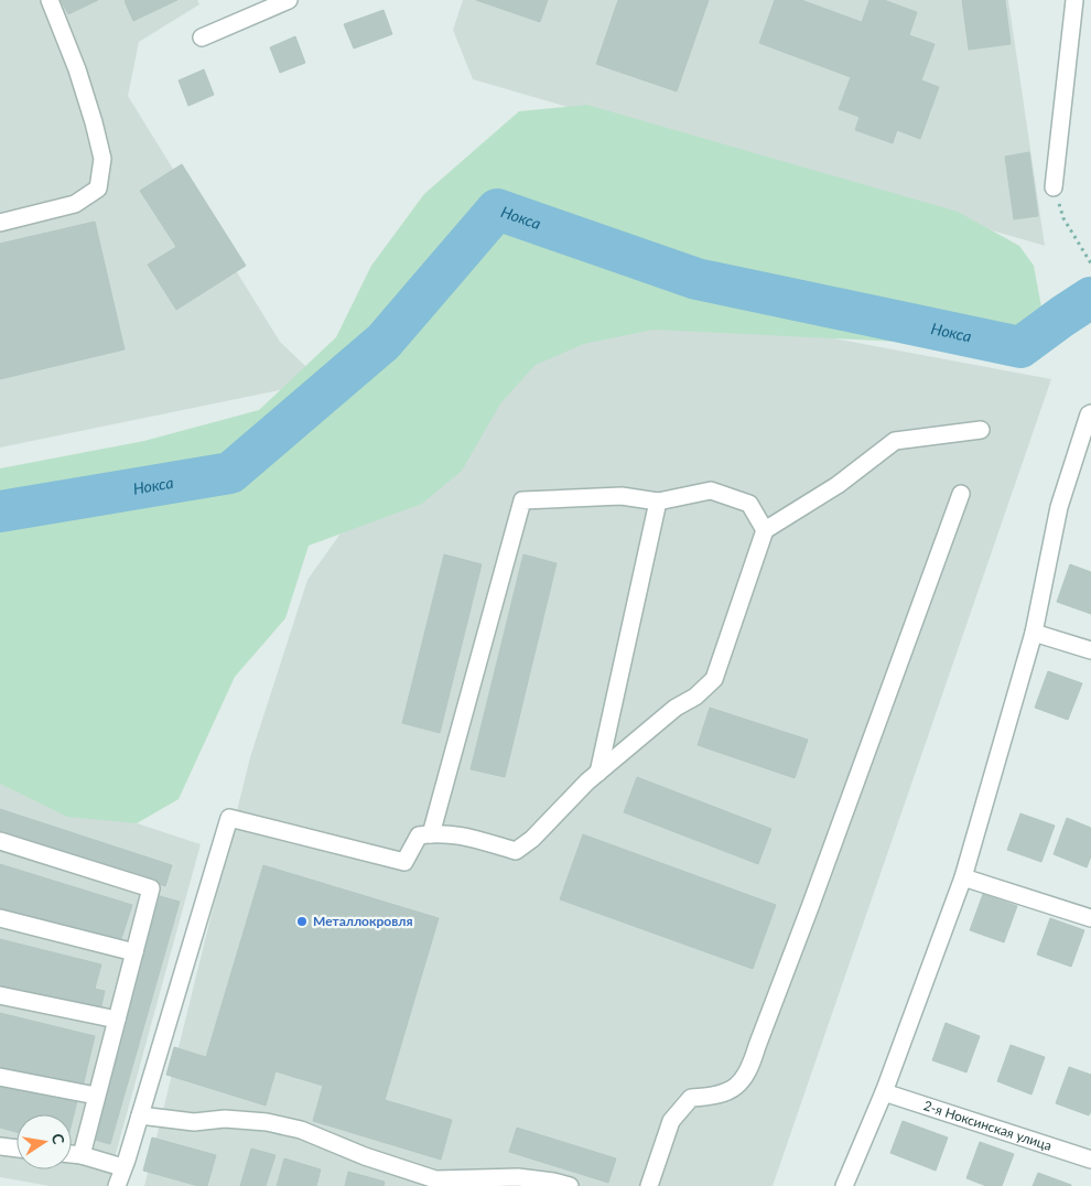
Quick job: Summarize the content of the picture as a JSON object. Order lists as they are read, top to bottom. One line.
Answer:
{"streets":{"street":["2-я Ноксинская улица"]},"water":["Нокса"],"places":["Металлокровля"],"north":"right"}
